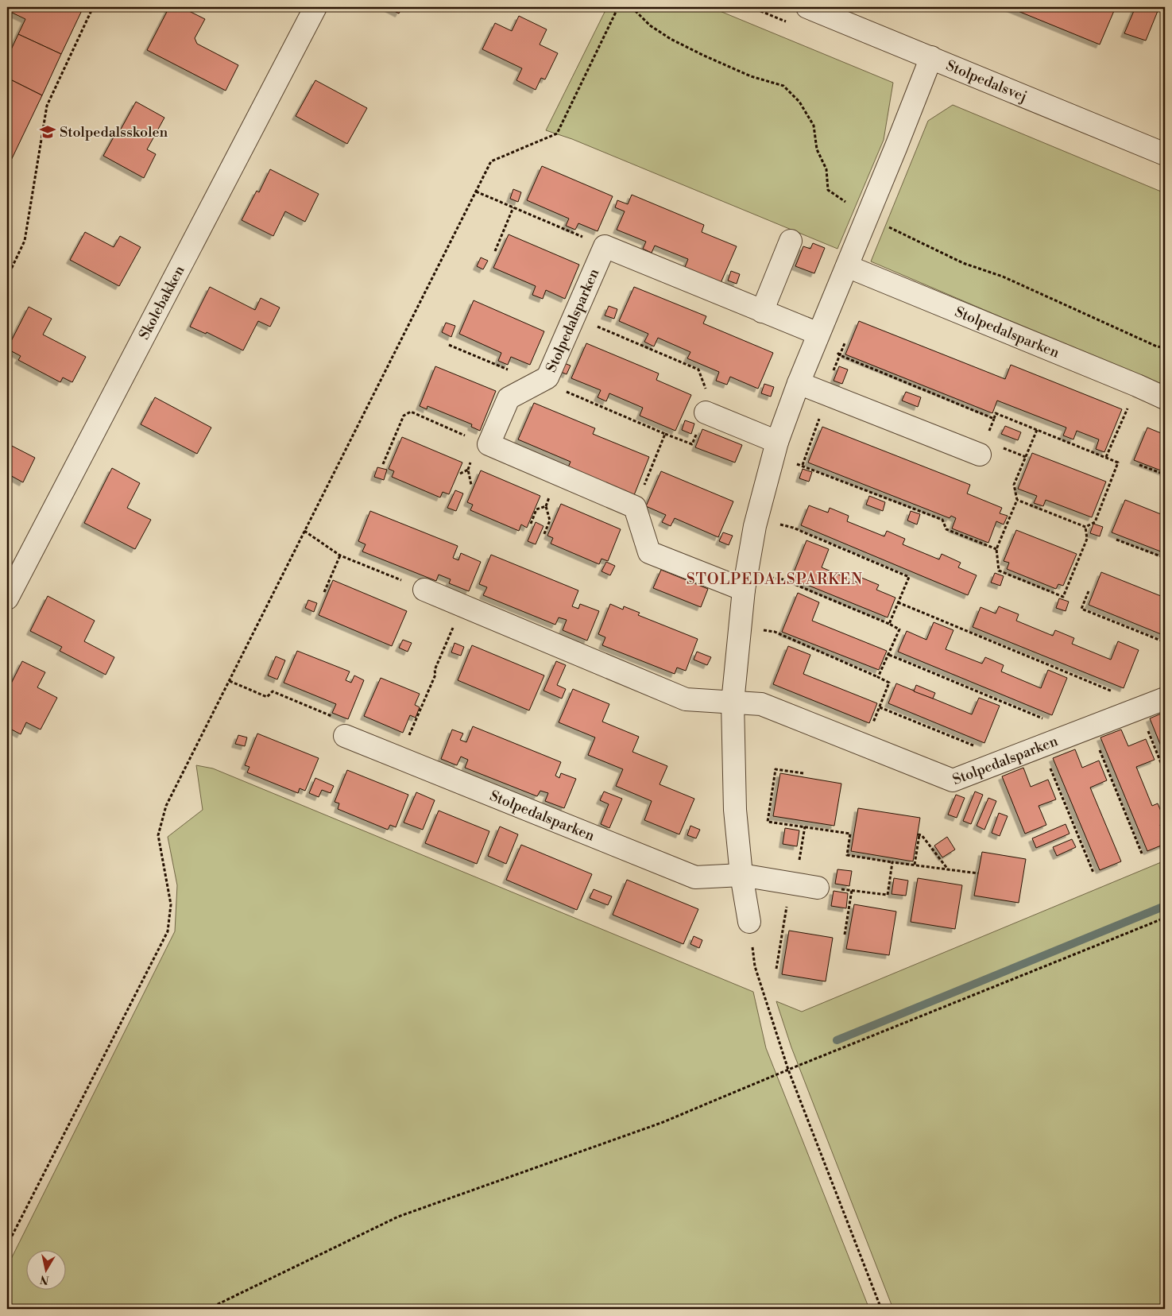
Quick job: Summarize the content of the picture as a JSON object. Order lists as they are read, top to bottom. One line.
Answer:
{"streets":{"street":["Stolpedalsvej","Skolebakken","Stolpedalsparken"]},"districts":["STOLPEDALSPARKEN"],"places":{"school or university":["Stolpedalsskolen"]},"north":"bottom"}
